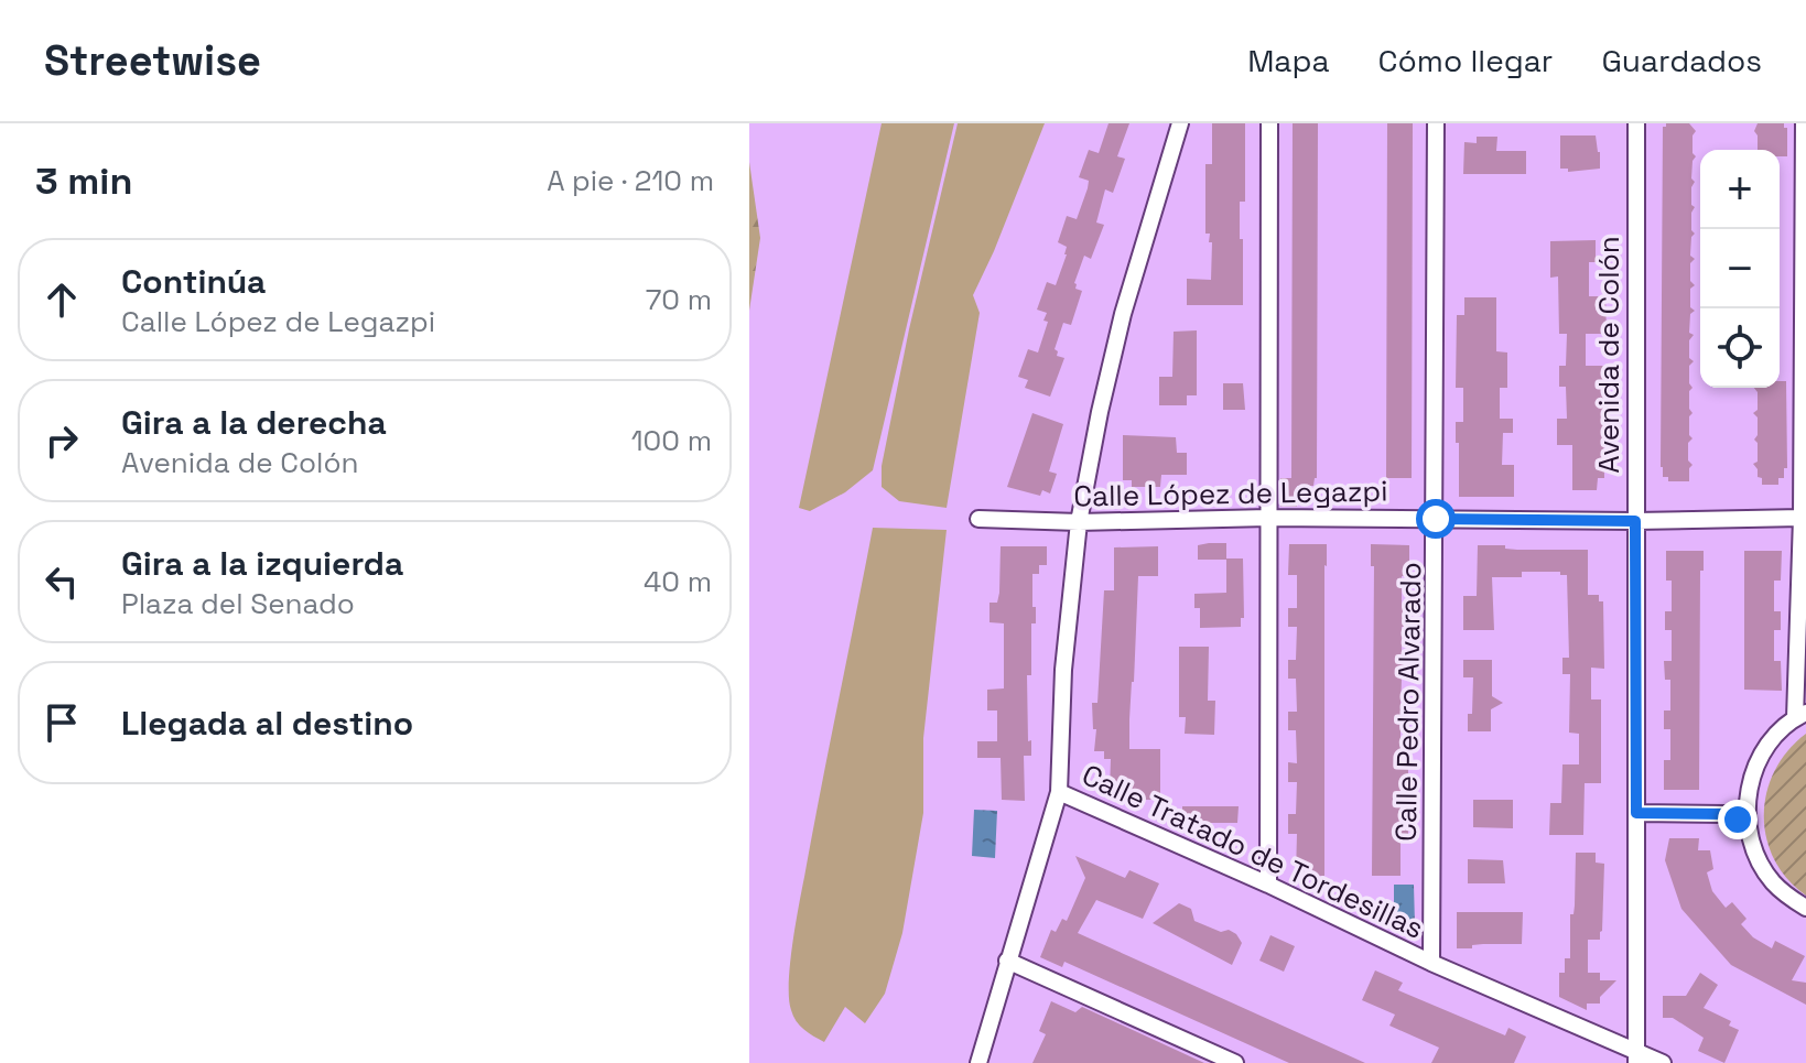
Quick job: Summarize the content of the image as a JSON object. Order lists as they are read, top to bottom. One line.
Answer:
{"streets":{"street":["Avenida de Colón","Calle López de Legazpi","Calle Pedro Alvarado","Calle Tratado de Tordesillas"]},"crossings":[["Avenida de Colón","Calle López de Legazpi"],["Avenida de Colón","Calle Tratado de Tordesillas"],["Calle López de Legazpi","Calle Pedro Alvarado"],["Calle López de Legazpi","Calle Tratado de Tordesillas"],["Calle Pedro Alvarado","Calle Tratado de Tordesillas"]],"page":{"header":"Streetwise","nav":["Mapa","Cómo llegar","Guardados"],"heading":["3 min","A pie · 210 m"],"map_buttons":["+","−"],"list":[["Continúa","Calle López de Legazpi","70 m"],["Gira a la derecha","Avenida de Colón","100 m"],["Gira a la izquierda","Plaza del Senado","40 m"],"Llegada al destino"]}}
